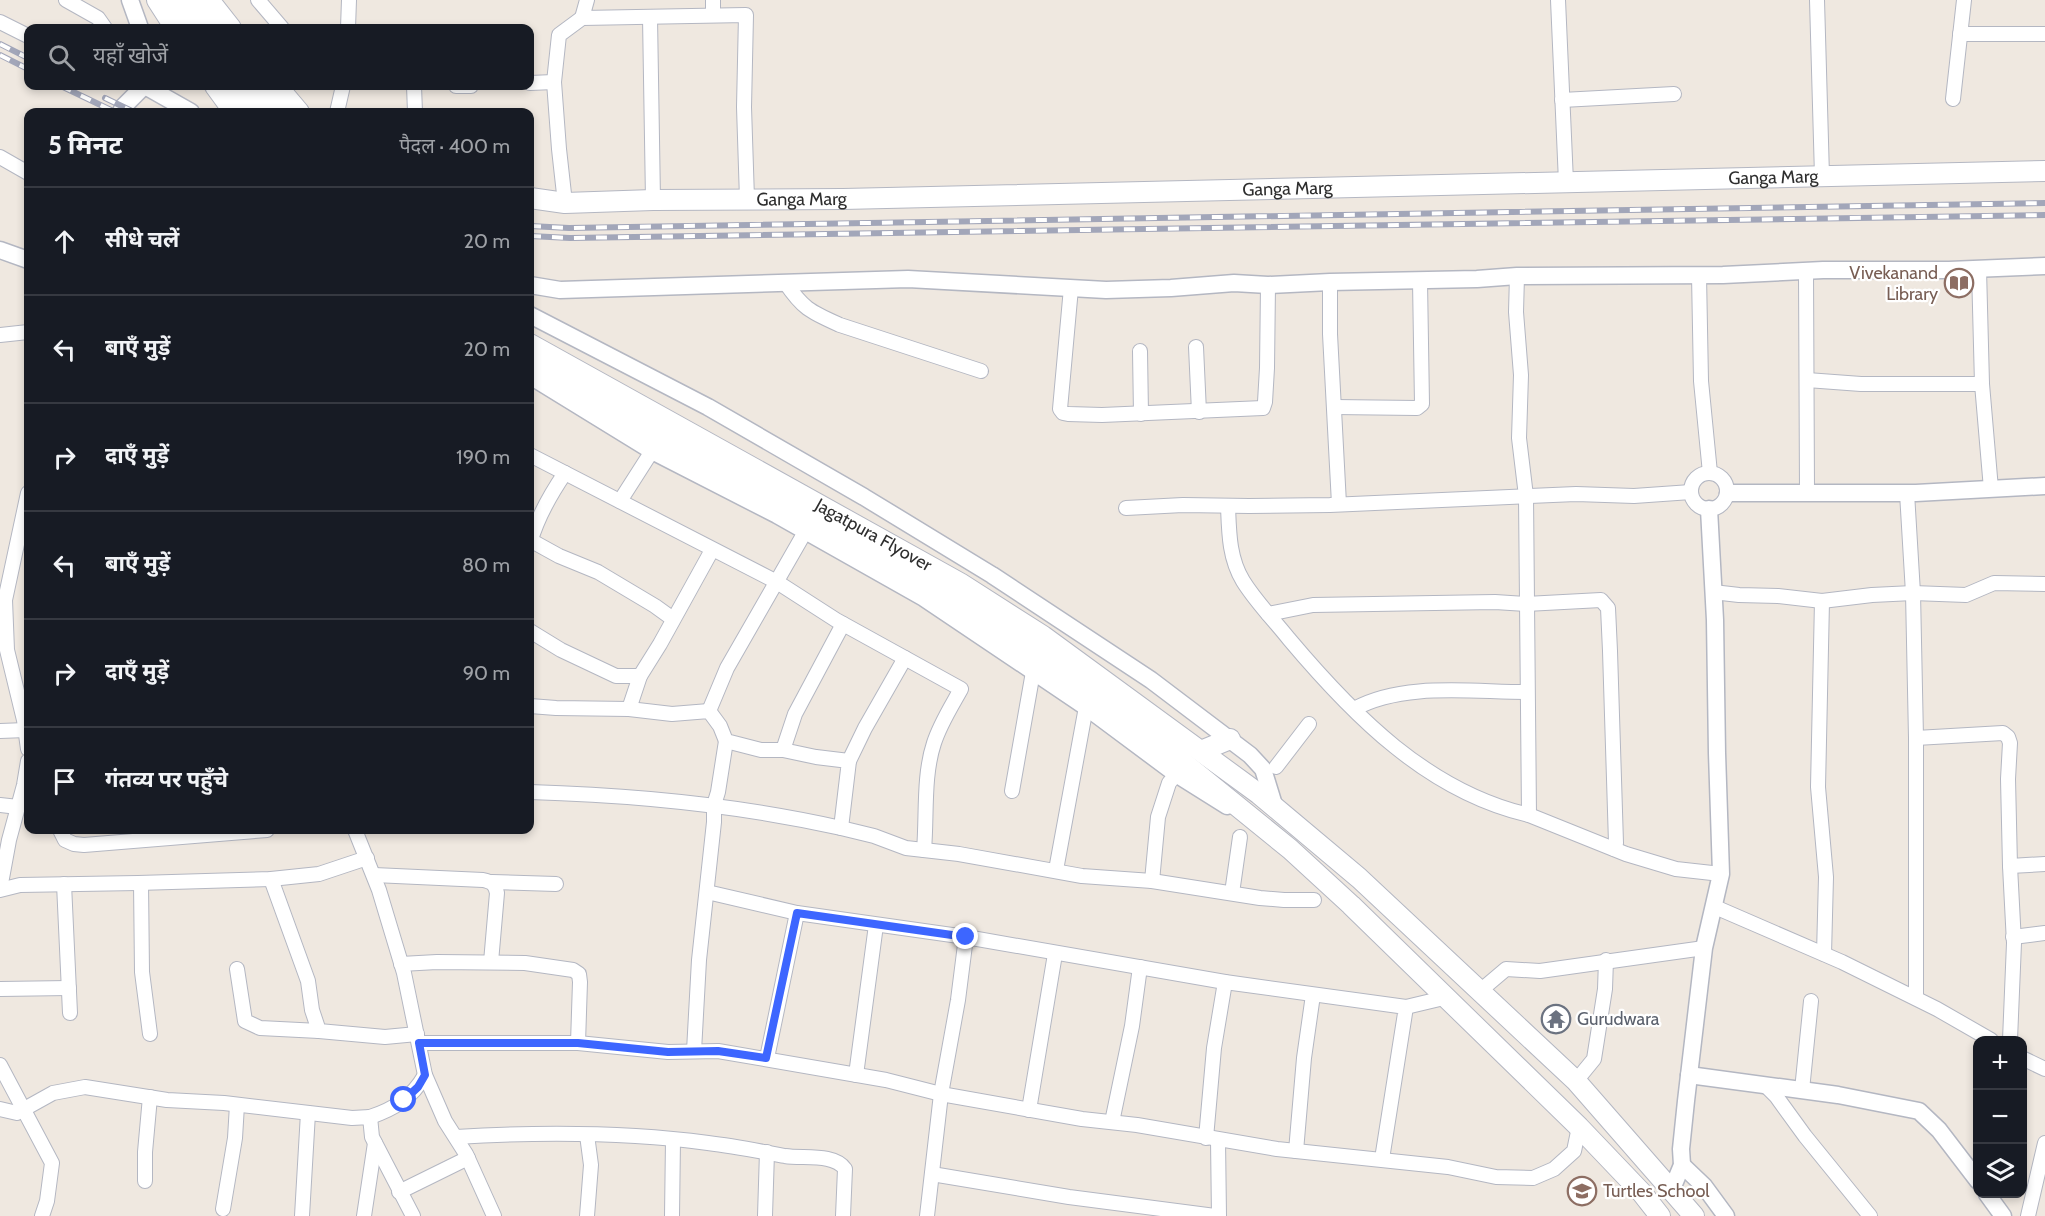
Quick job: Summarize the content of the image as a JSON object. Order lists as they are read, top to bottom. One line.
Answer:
{"streets":{"main road":["Ganga Marg","Jagatpura Flyover"]},"places":{"library":["Vivekanand Library"],"temple":["Gurudwara"],"school or university":["Turtles School"]},"page":{"search":"यहाँ खोजें","heading":["5 मिनट","पैदल · 400 m"],"list":[["सीधे चलें","20 m"],["बाएँ मुड़ें","20 m"],["दाएँ मुड़ें","190 m"],["बाएँ मुड़ें","80 m"],["दाएँ मुड़ें","90 m"],"गंतव्य पर पहुँचे"],"map_buttons":["+","−"]}}
